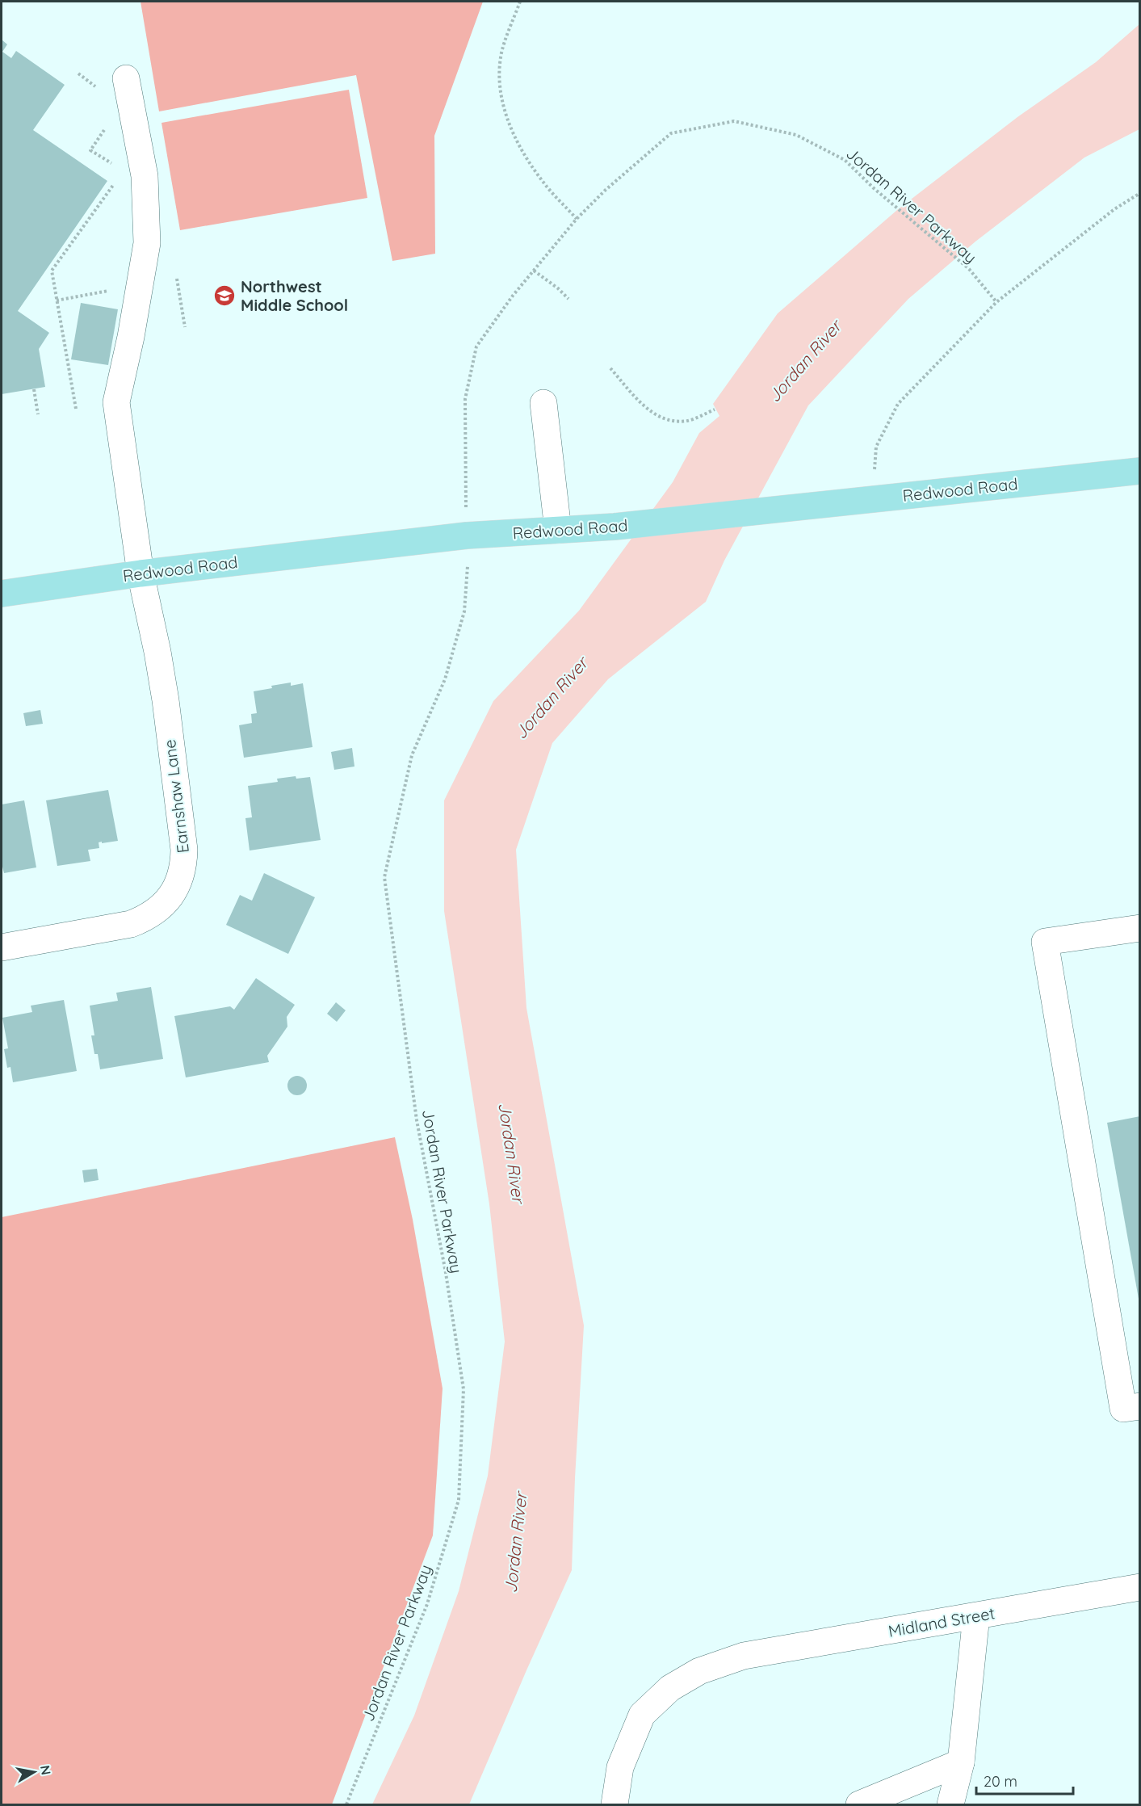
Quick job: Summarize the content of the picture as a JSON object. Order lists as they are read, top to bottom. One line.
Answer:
{"streets":{"main road":["Redwood Road"],"street":["Earnshaw Lane","Midland Street"],"path":["Jordan River Parkway"]},"crossings":[["Redwood Road","Earnshaw Lane"]],"water":["Jordan River"],"places":{"school or university":["Northwest Middle School"]},"scale_bar":"20 m","north":"right"}
